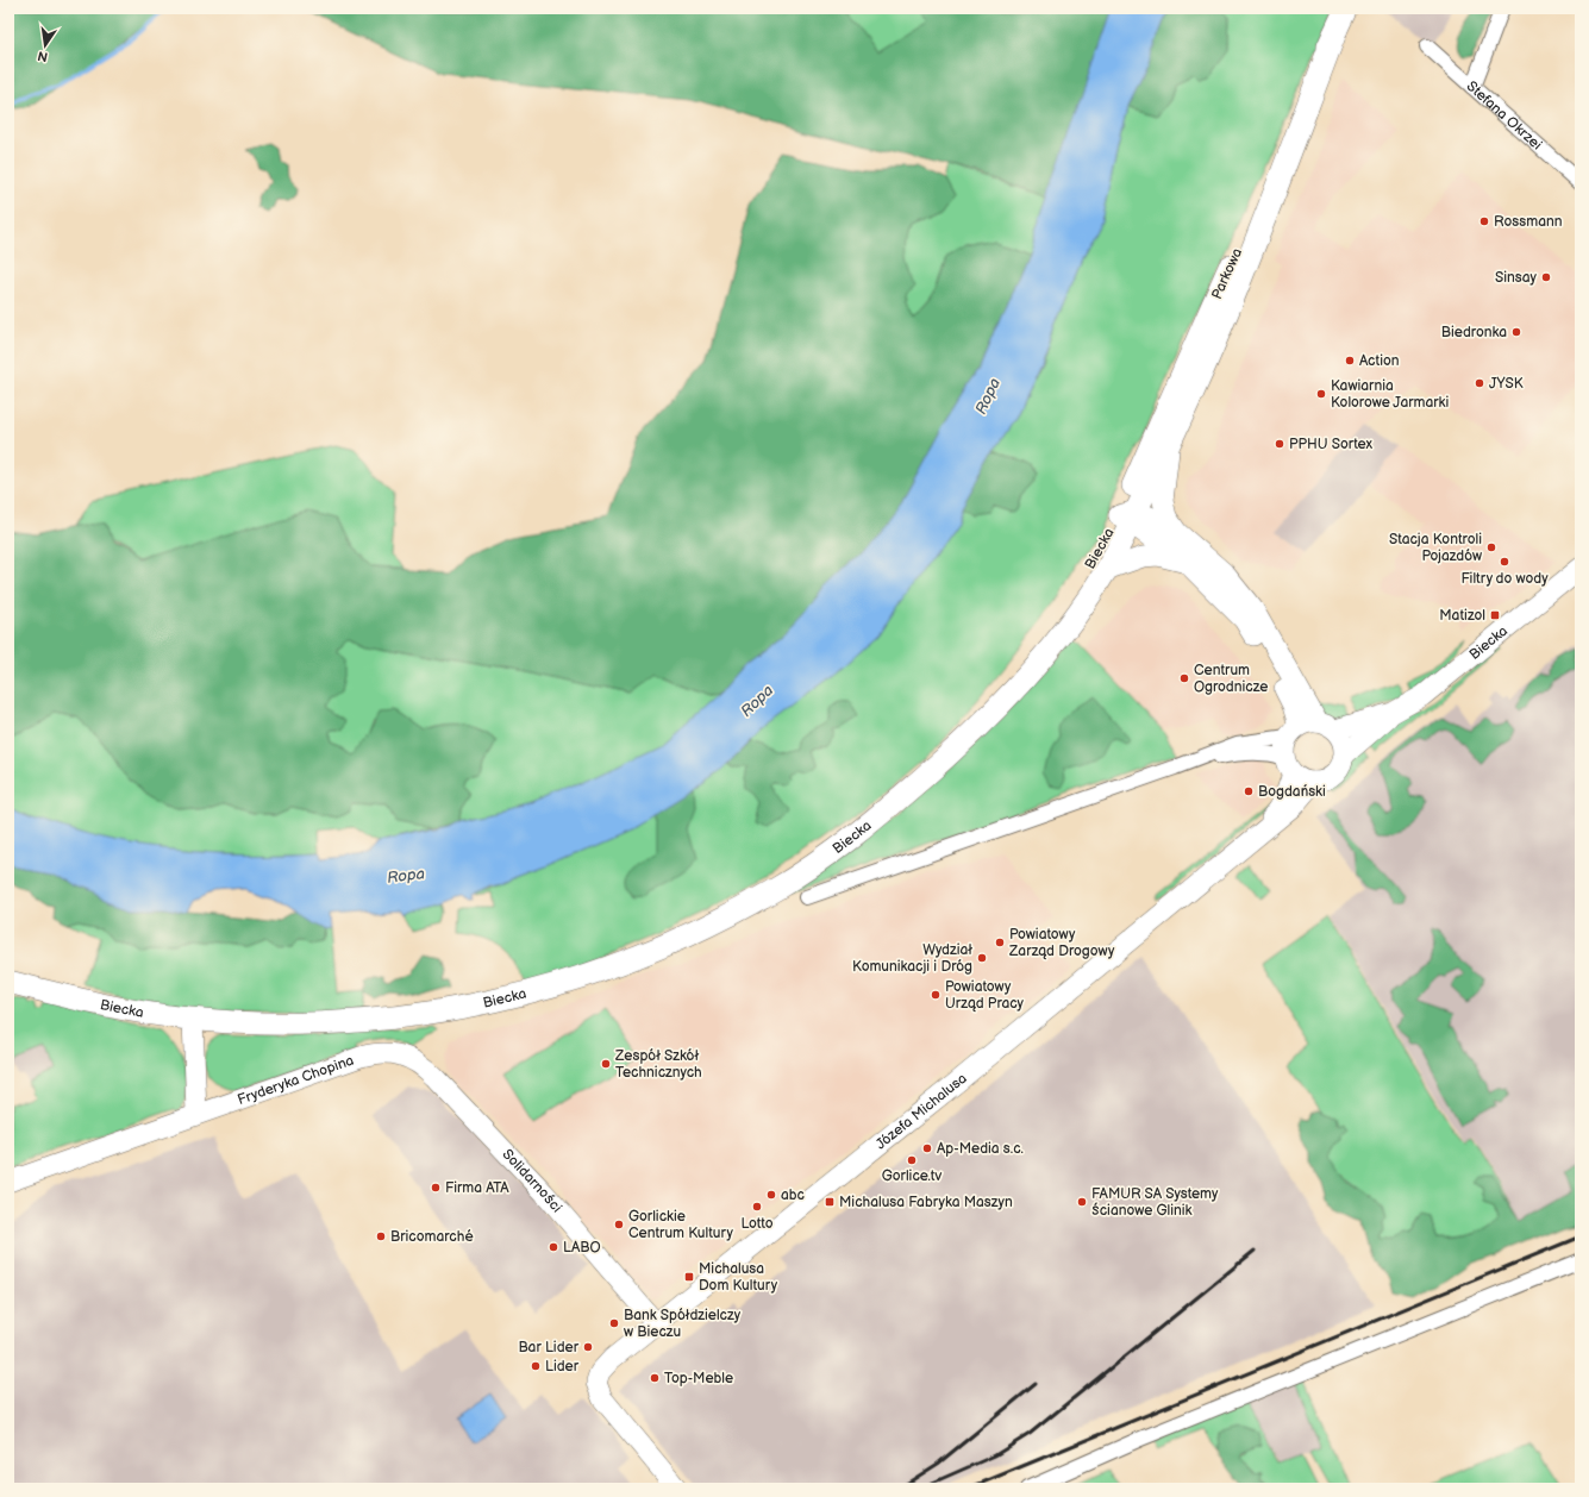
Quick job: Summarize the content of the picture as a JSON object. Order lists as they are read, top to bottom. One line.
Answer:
{"streets":{"main road":["Parkowa","Biecka"],"street":["Stefana Okrzei","Fryderyka Chopina","Józefa Michalusa","Solidarności"]},"crossings":[["Parkowa","Biecka"],["Biecka","Józefa Michalusa"],["Fryderyka Chopina","Solidarności"],["Józefa Michalusa","Solidarności"]],"water":["Ropa"],"places":{"other":["Rossmann","Sinsay","Biedronka","Action","JYSK","Kawiarnia Kolorowe Jarmarki","PPHU Sortex","Stacja Kontroli Pojazdów","Filtry do wody","Centrum Ogrodnicze","Bogdański","Powiatowy Zarząd Drogowy","Wydział Komunikacji i Dróg","Powiatowy Urząd Pracy","Zespół Szkół Technicznych","Ap-Media s.c.","Gorlice.tv","Firma ATA","abc","FAMUR SA Systemy ścianowe Glinik","Lotto","Gorlickie Centrum Kultury","Bricomarché","LABO","Bank Spółdzielczy w Bieczu","Bar Lider","Lider","Top-Meble"],"transit":["Matizol","Michalusa Fabryka Maszyn","Michalusa Dom Kultury"]},"north":"bottom"}
